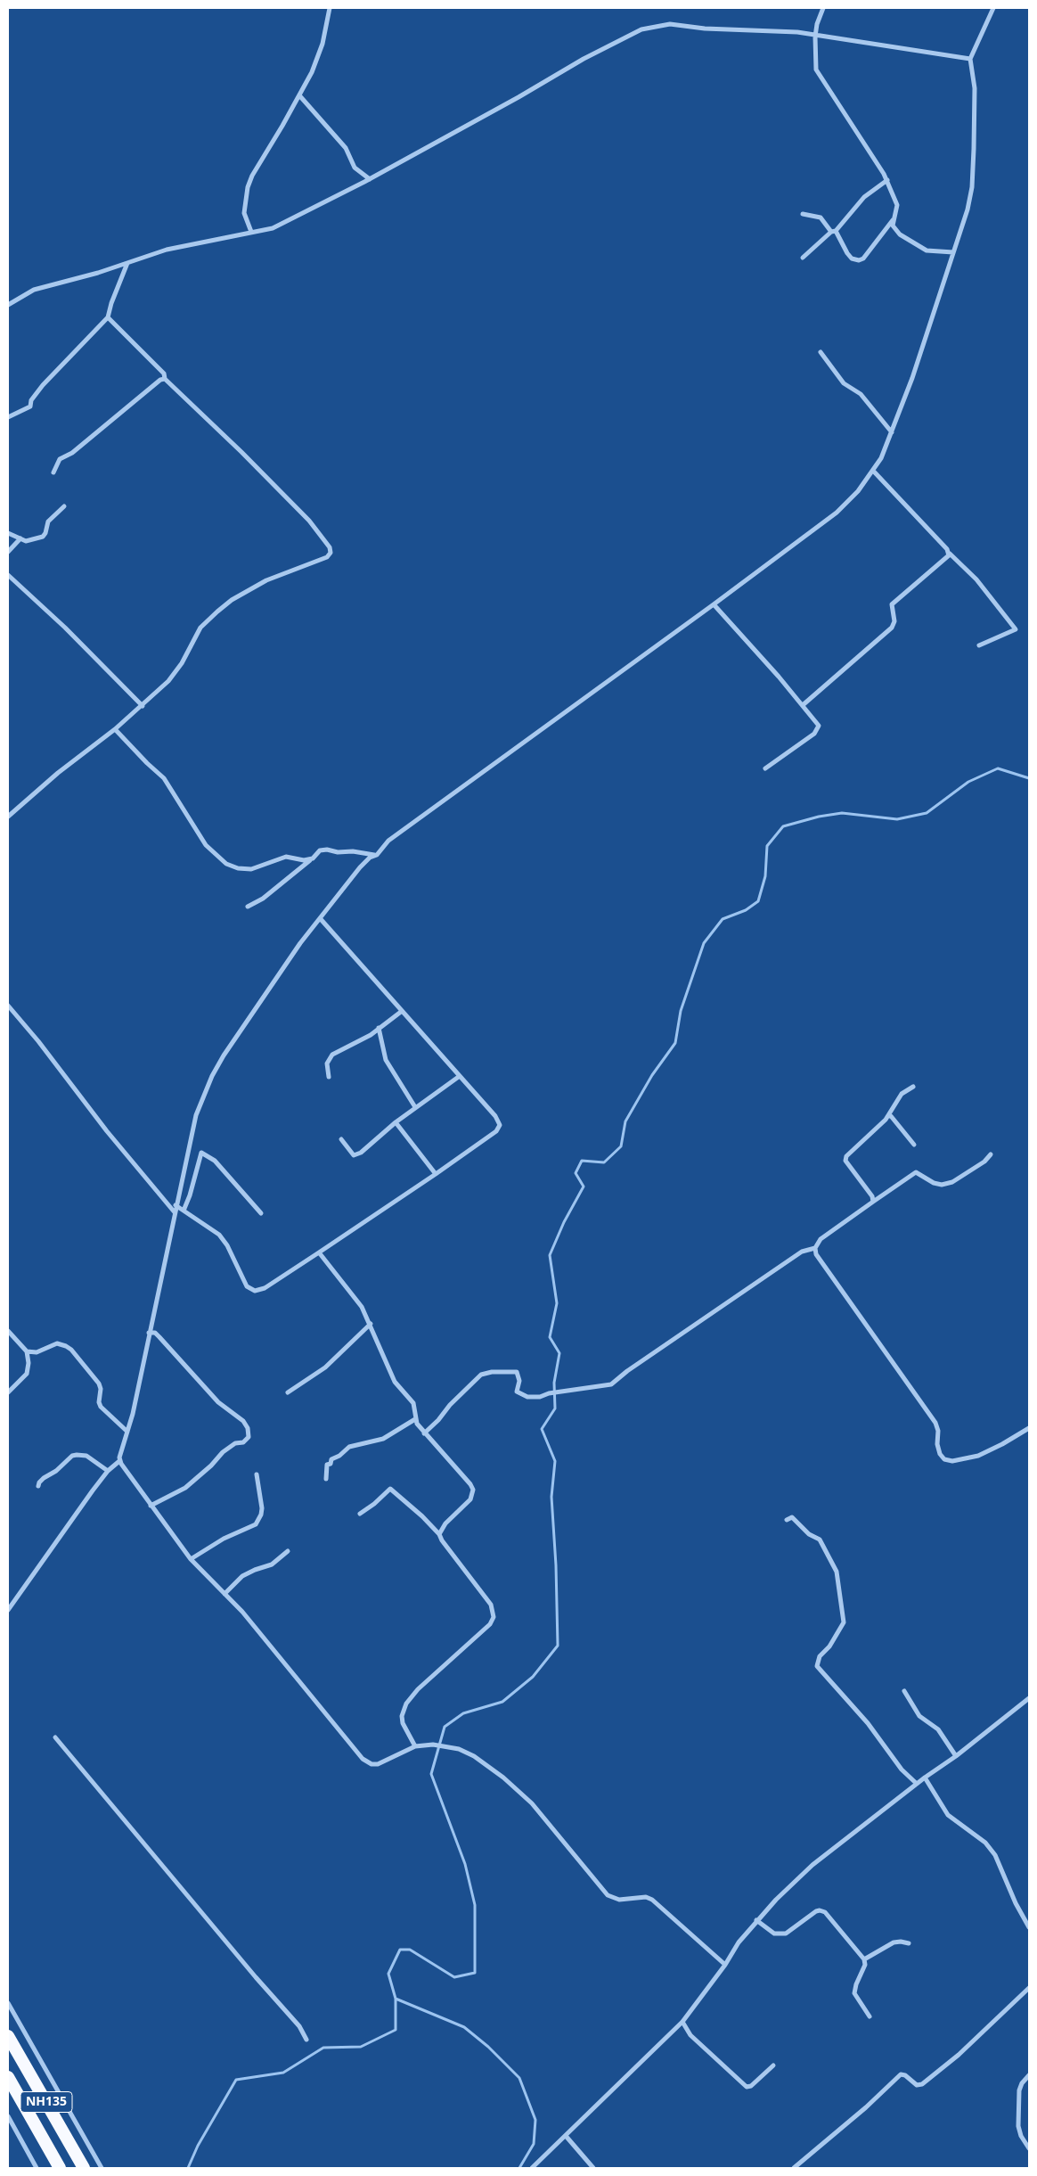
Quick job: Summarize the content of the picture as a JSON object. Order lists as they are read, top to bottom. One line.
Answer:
{"streets":{"highway":["NH135"]}}
